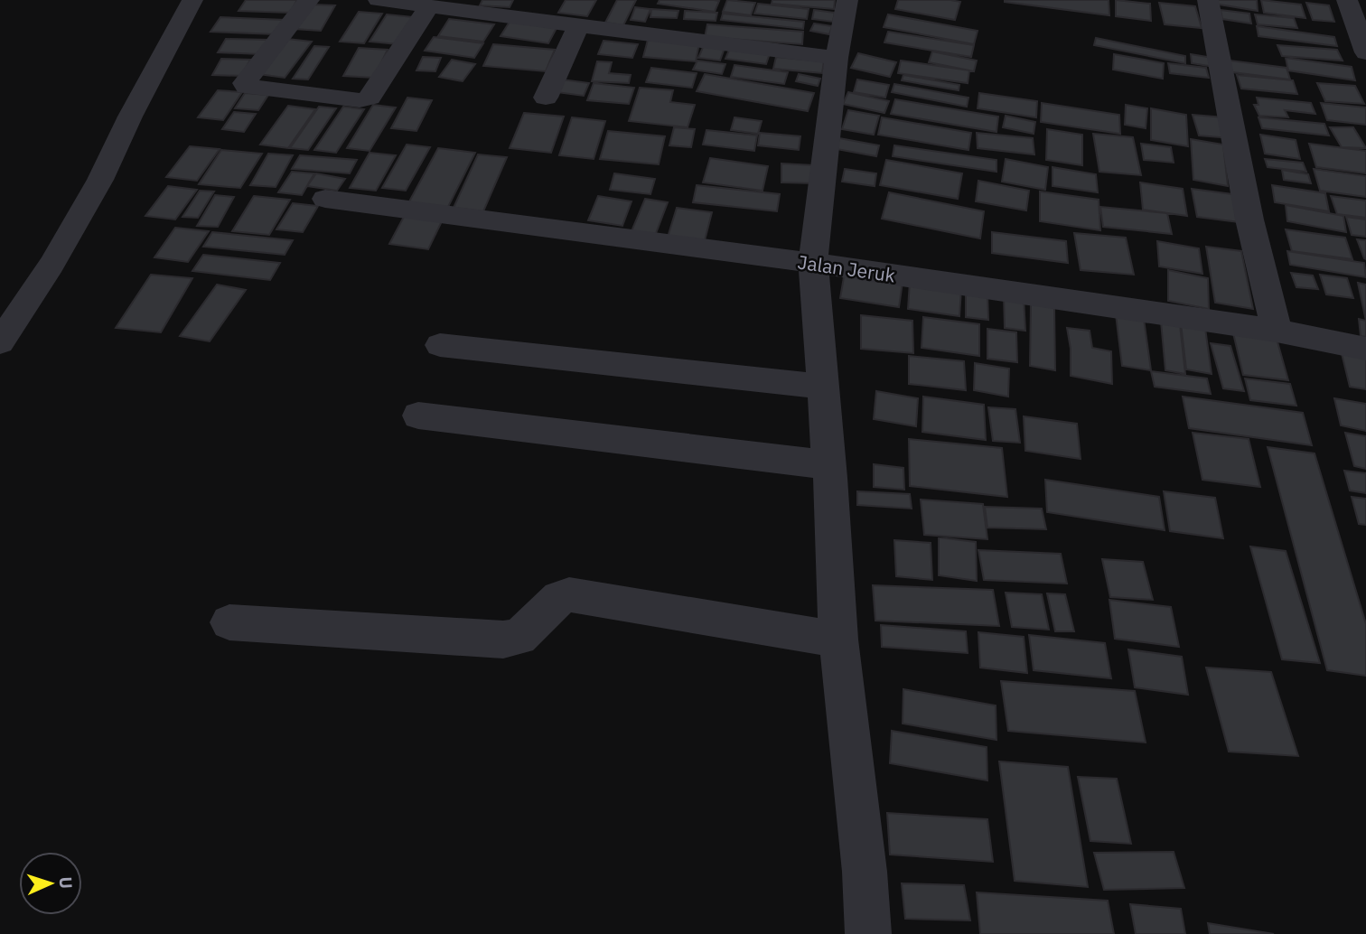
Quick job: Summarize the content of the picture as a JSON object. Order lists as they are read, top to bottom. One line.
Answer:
{"streets":{"street":["Jalan Jeruk"]},"north":"right"}
